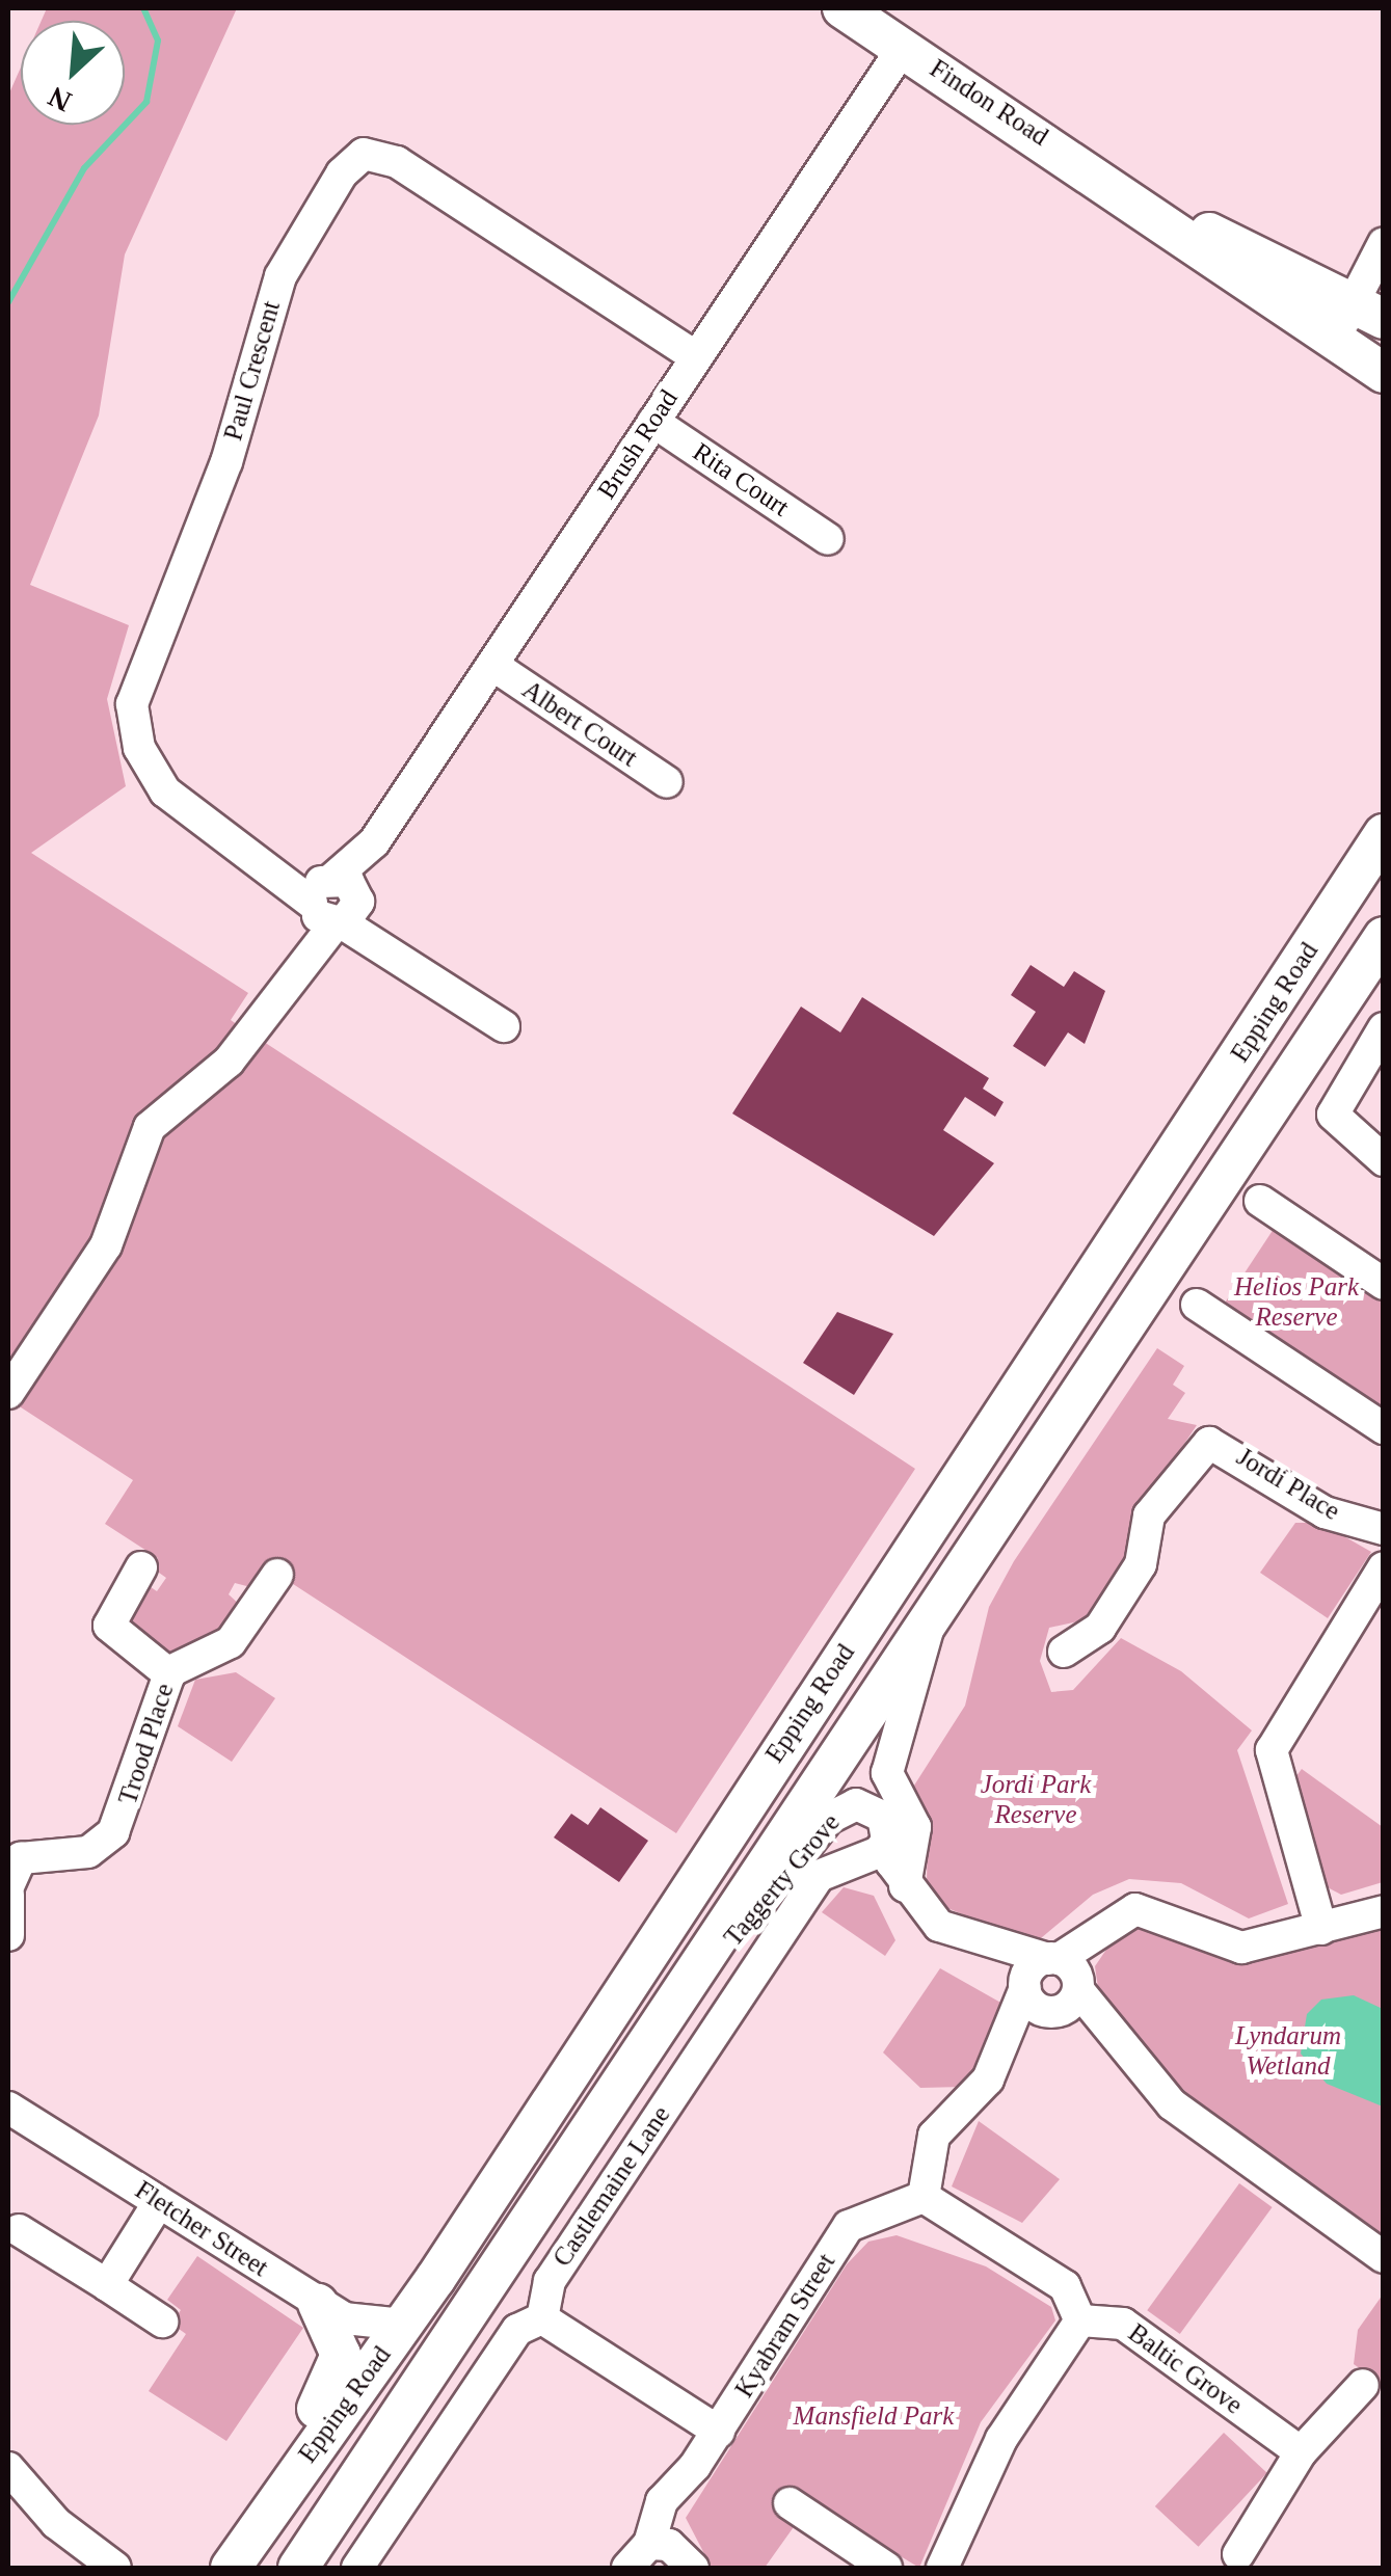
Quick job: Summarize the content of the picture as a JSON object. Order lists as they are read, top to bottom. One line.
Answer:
{"streets":{"main road":["Findon Road","Epping Road"],"street":["Paul Crescent","Brush Road","Rita Court","Albert Court","Jordi Place","Trood Place","Taggerty Grove","Castlemaine Lane","Fletcher Street","Kyabram Street","Baltic Grove"]},"crossings":[["Findon Road","Brush Road"],["Paul Crescent","Brush Road"],["Brush Road","Rita Court"],["Brush Road","Albert Court"],["Epping Road","Taggerty Grove"],["Epping Road","Fletcher Street"],["Taggerty Grove","Castlemaine Lane"]],"parks":["Helios Park Reserve","Jordi Park Reserve","Lyndarum Wetland","Mansfield Park"],"north":"bottom left"}
